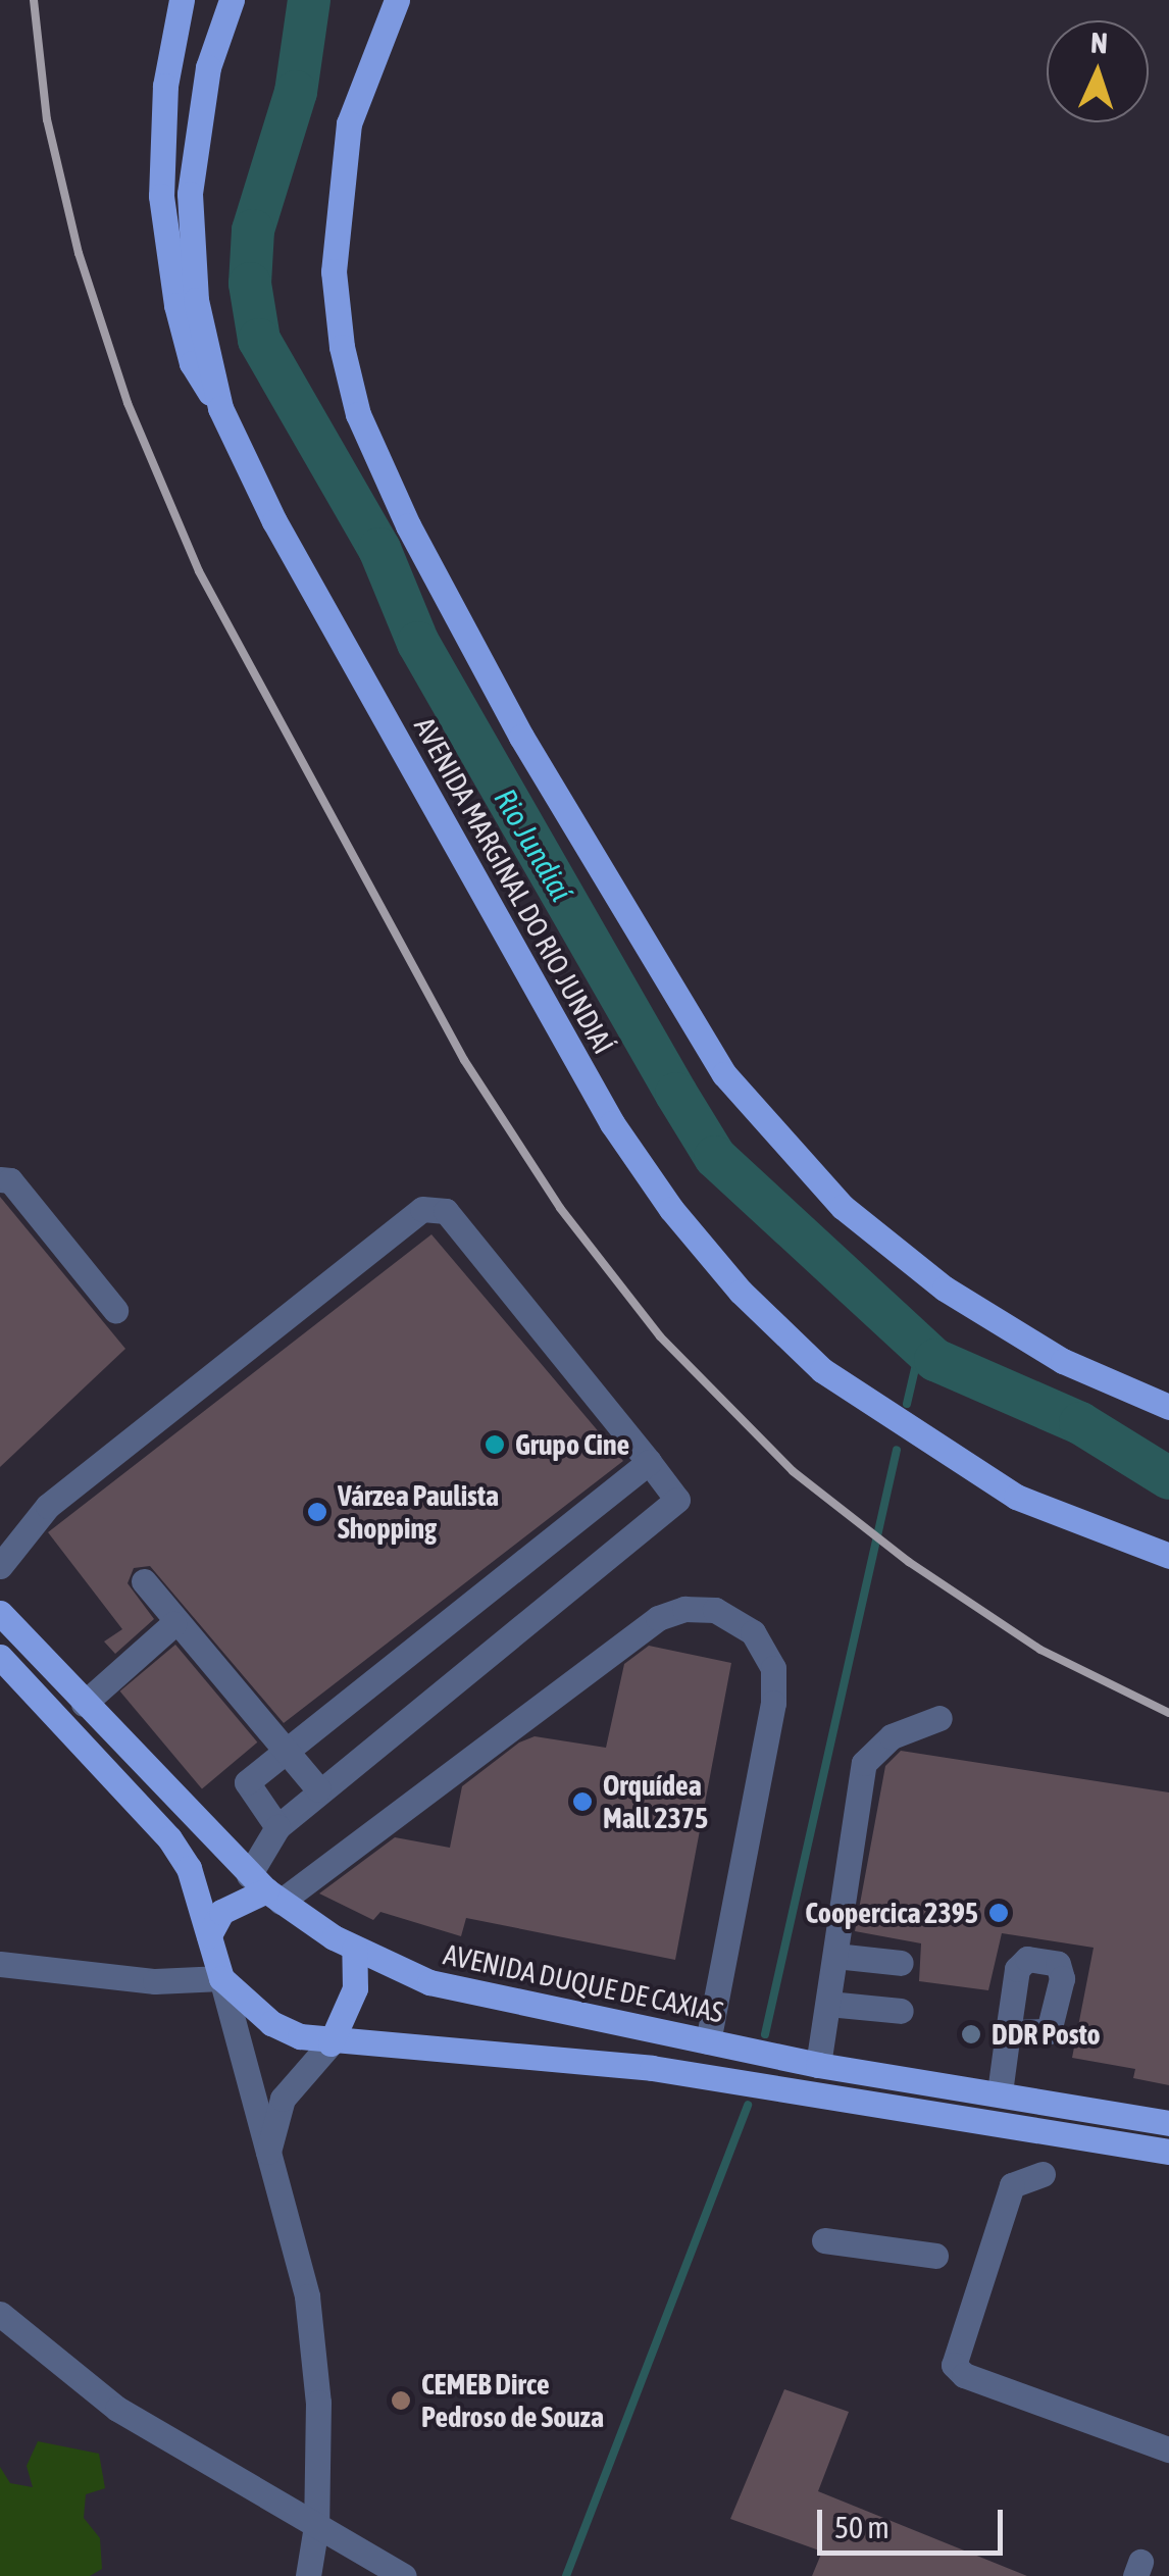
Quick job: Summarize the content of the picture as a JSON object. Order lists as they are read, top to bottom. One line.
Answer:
{"streets":{"main road":["AVENIDA MARGINAL DO RIO JUNDIAÍ","AVENIDA DUQUE DE CAXIAS"]},"water":["Rio Jundiaí"],"places":["Grupo Cine","Várzea Paulista Shopping","Orquídea Mall 2375","Coopercica 2395","DDR Posto","CEMEB Dirce Pedroso de Souza"],"scale_bar":"50 m","north":"top"}
